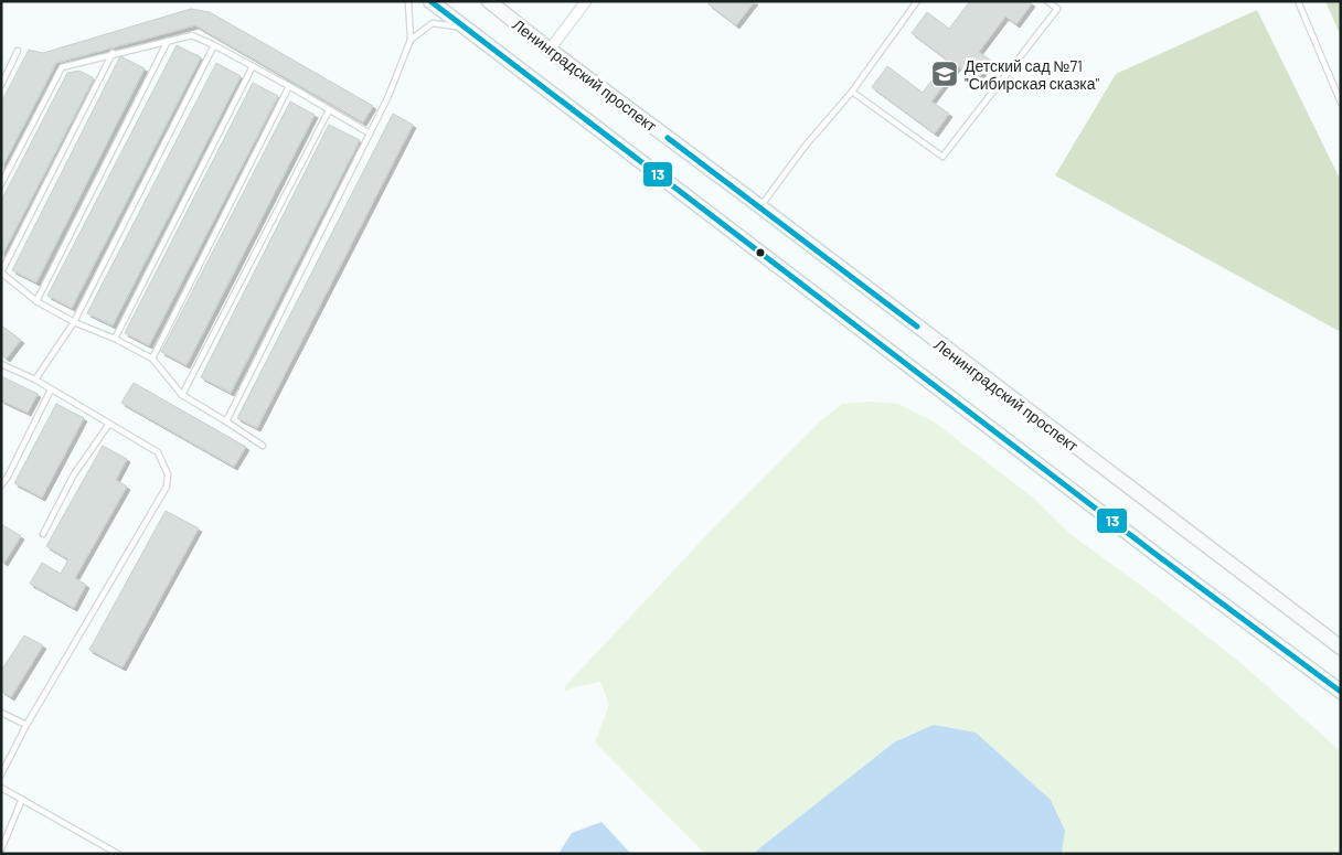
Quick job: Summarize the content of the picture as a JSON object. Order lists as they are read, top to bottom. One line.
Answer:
{"streets":{"main road":["Ленинградский проспект"]},"places":{"school or university":["Детский сад №71 \"Сибирская сказка\""]},"lines":["transit line 13"]}
